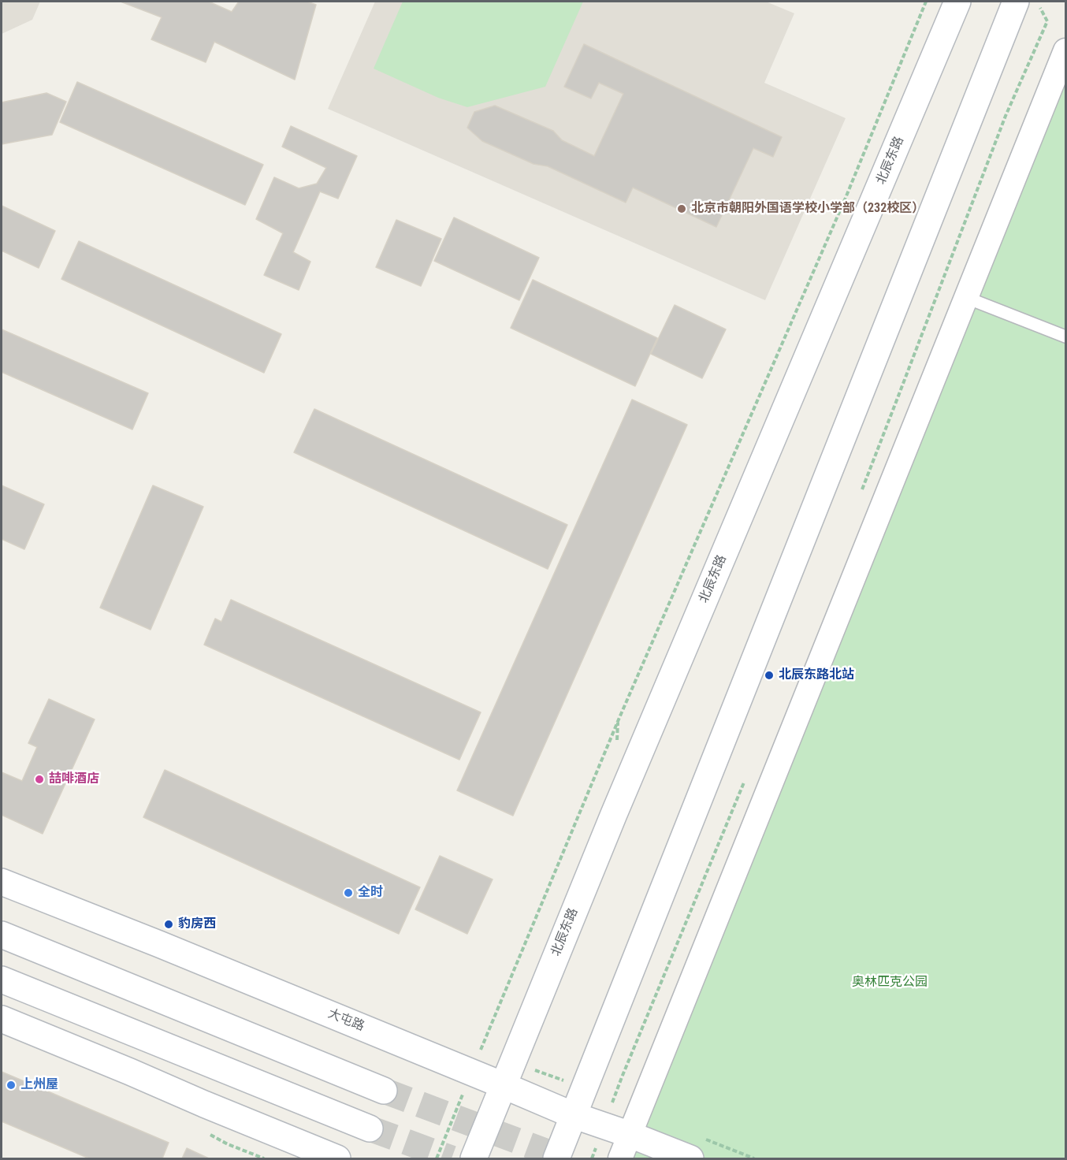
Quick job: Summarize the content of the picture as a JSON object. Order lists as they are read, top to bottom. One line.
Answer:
{"streets":{"main road":["北辰东路","大屯路"]},"crossings":[["北辰东路","大屯路"]],"parks":["奥林匹克公园"],"places":["北京市朝阳外国语学校小学部（232校区）","北辰东路北站","喆啡酒店","全时","豹房西","上州屋"]}
